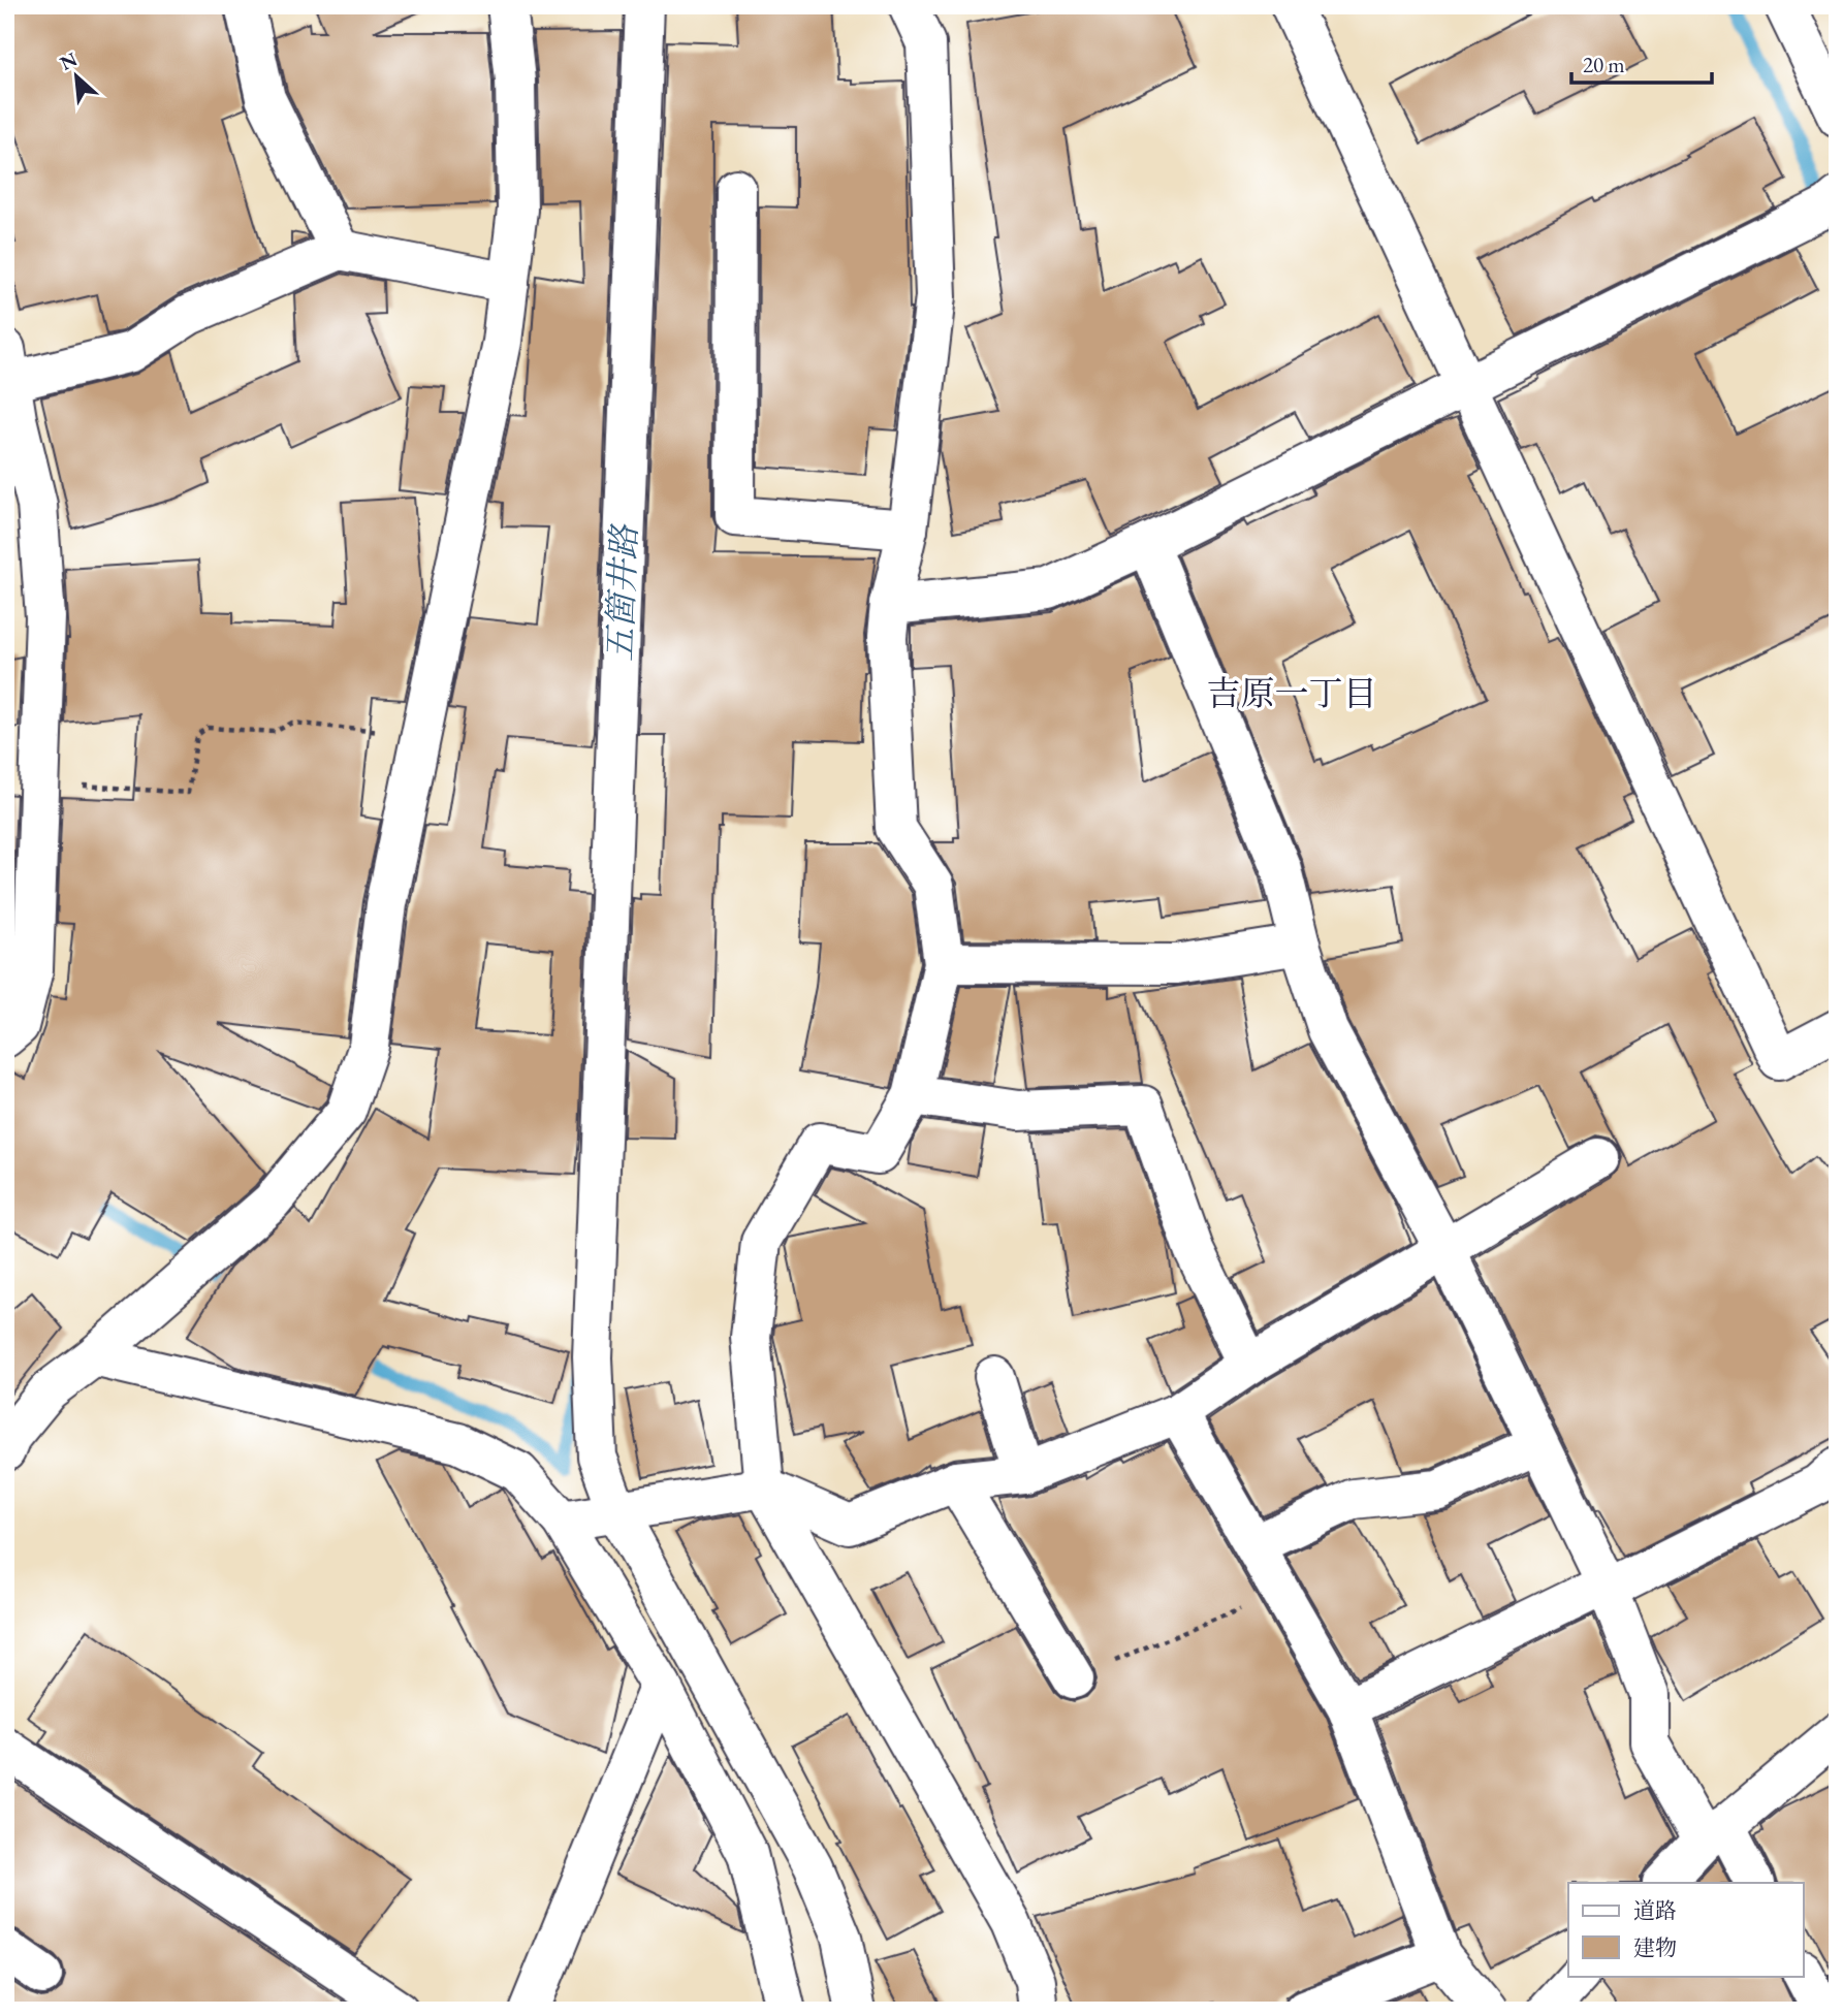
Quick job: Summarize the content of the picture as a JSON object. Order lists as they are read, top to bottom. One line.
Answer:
{"districts":["吉原一丁目"],"water":["五箇井路"],"legend":["道路","建物"],"scale_bar":"20 m","north":"top left"}
